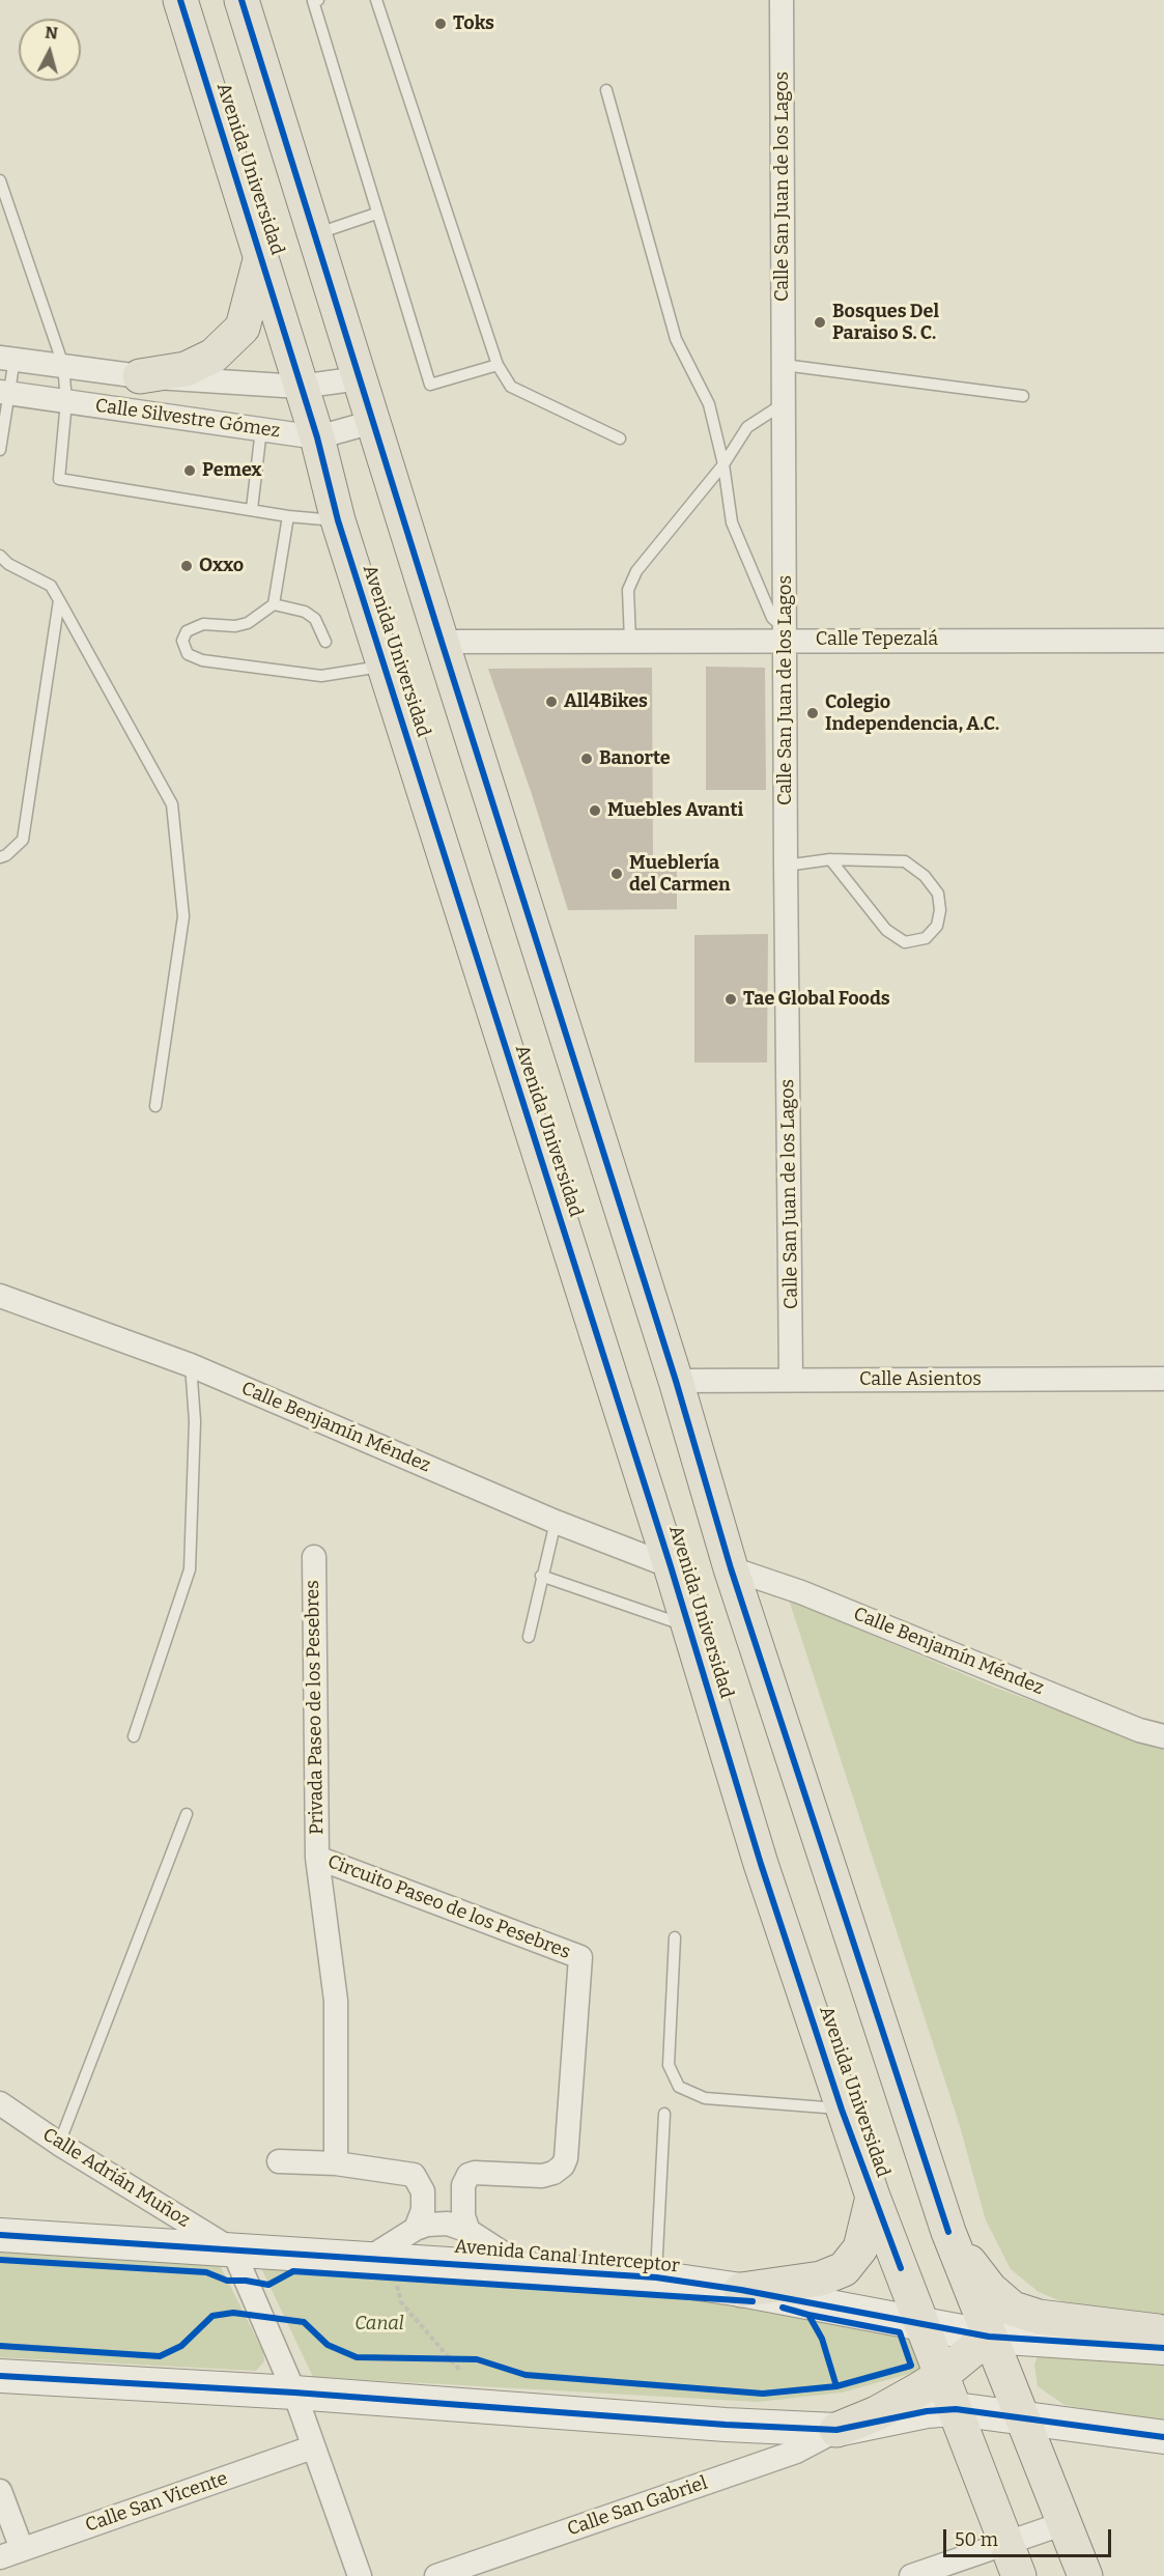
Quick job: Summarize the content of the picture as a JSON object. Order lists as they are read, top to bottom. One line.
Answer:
{"streets":{"main road":["Avenida Universidad"],"street":["Calle San Juan de los Lagos","Calle Silvestre Gómez","Calle Tepezalá","Calle Asientos","Calle Benjamín Méndez","Privada Paseo de los Pesebres","Circuito Paseo de los Pesebres","Calle Adrián Muñoz","Avenida Canal Interceptor","Calle San Vicente","Calle San Gabriel"]},"crossings":[["Avenida Universidad","Calle Silvestre Gómez"],["Avenida Universidad","Calle Benjamín Méndez"],["Avenida Universidad","Avenida Canal Interceptor"],["Calle San Juan de los Lagos","Calle Tepezalá"],["Calle San Juan de los Lagos","Calle Asientos"],["Privada Paseo de los Pesebres","Circuito Paseo de los Pesebres"],["Calle Adrián Muñoz","Avenida Canal Interceptor"]],"parks":["Canal"],"places":["Toks","Bosques Del Paraiso S. C.","Pemex","Oxxo","All4Bikes","Colegio Independencia, A.C.","Banorte","Muebles Avanti","Mueblería del Carmen","Tae Global Foods"],"scale_bar":"50 m","north":"top"}
